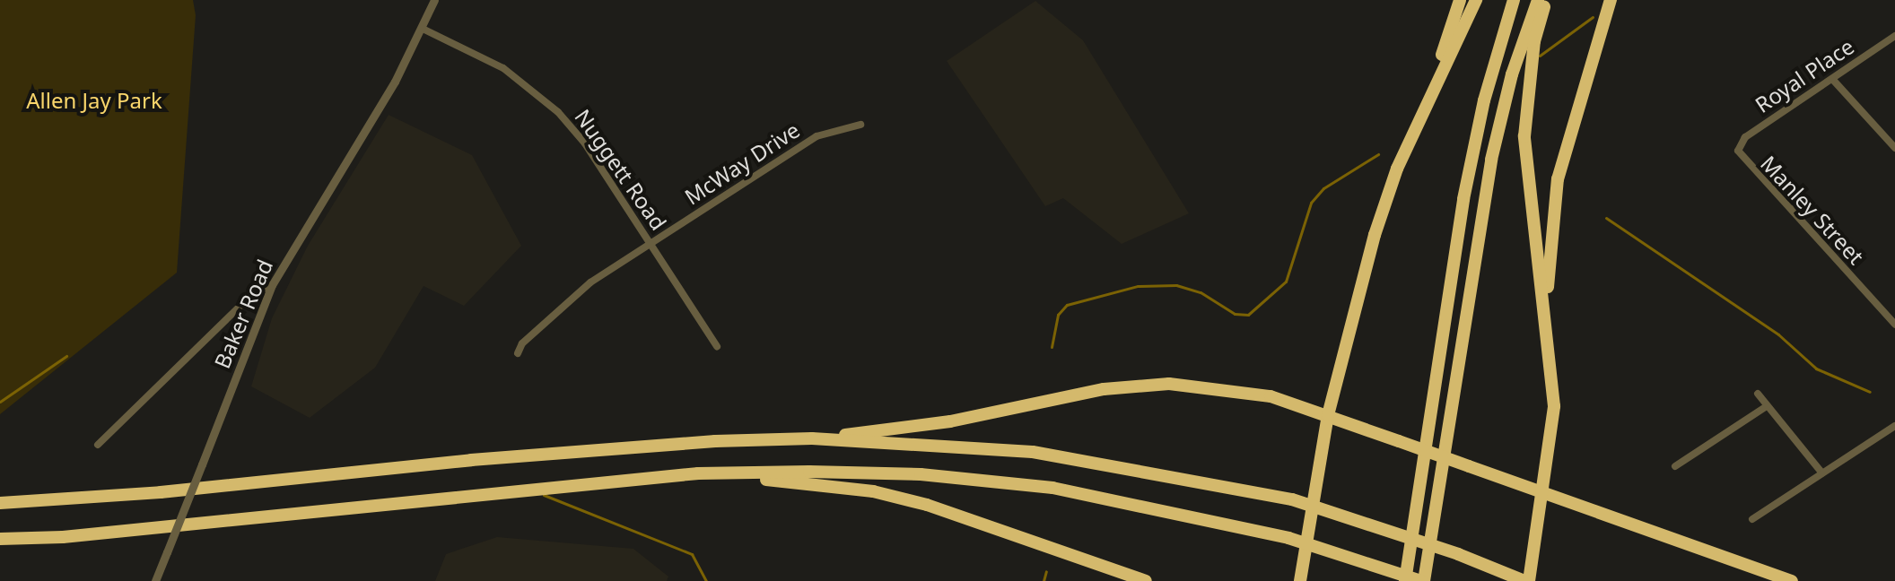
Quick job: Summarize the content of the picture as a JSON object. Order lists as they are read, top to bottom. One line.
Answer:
{"streets":{"street":["Royal Place","McWay Drive","Nuggett Road","Manley Street","Baker Road"]},"crossings":[["Royal Place","Manley Street"],["McWay Drive","Nuggett Road"],["Nuggett Road","Baker Road"]],"parks":["Allen Jay Park"]}
